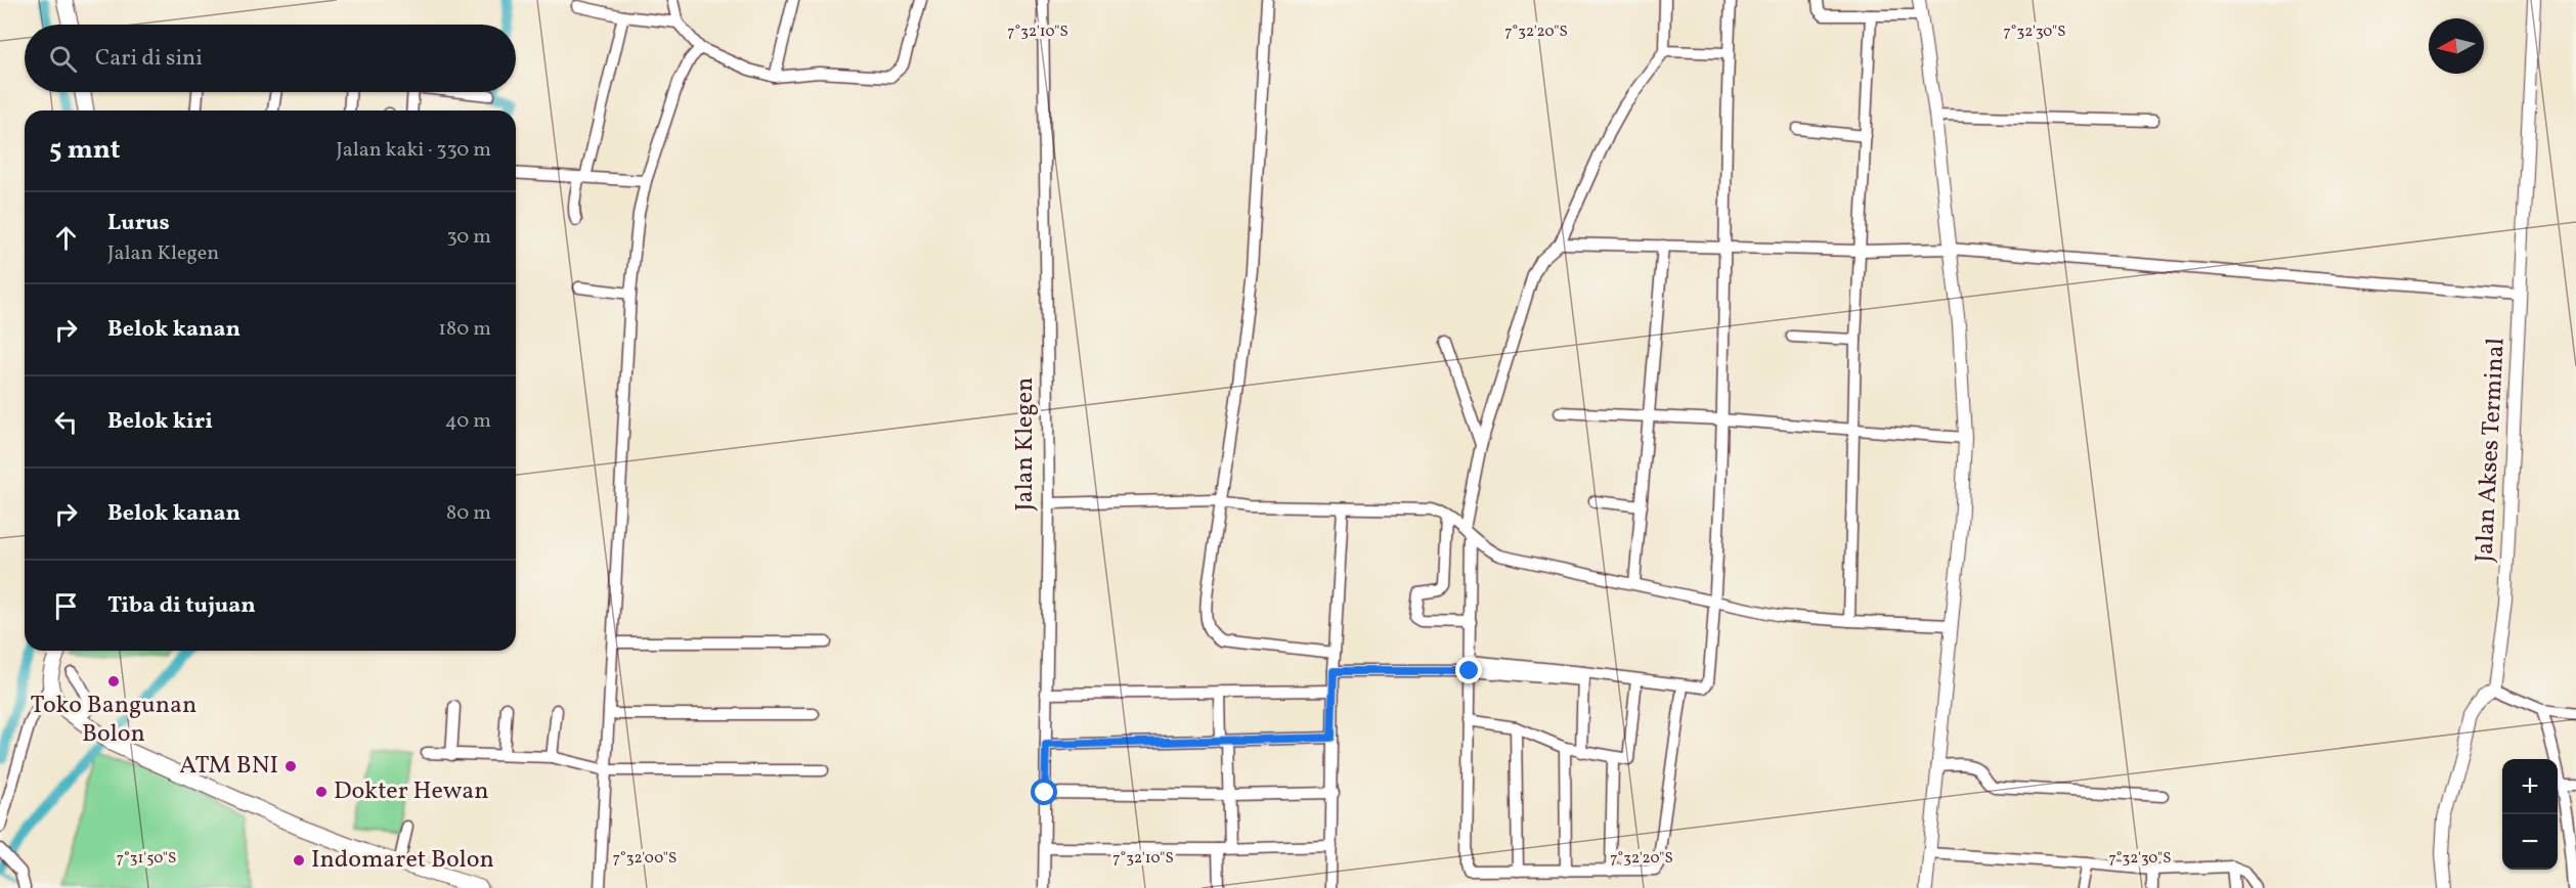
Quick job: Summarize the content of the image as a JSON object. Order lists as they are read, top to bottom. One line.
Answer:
{"streets":{"street":["Jalan Klegen","Jalan Akses Terminal"]},"places":["Toko Bangunan Bolon","ATM BNI","Dokter Hewan","Indomaret Bolon"],"north":"left","page":{"search":"Cari di sini","heading":["5 mnt","Jalan kaki · 330 m"],"list":[["Lurus","Jalan Klegen","30 m"],["Belok kanan","180 m"],["Belok kiri","40 m"],["Belok kanan","80 m"],"Tiba di tujuan"],"map_buttons":["+","−"]},"coordinates":["7°32'10\"S","7°32'20\"S","7°32'30\"S","7°31'50\"S","7°32'00\"S"]}
